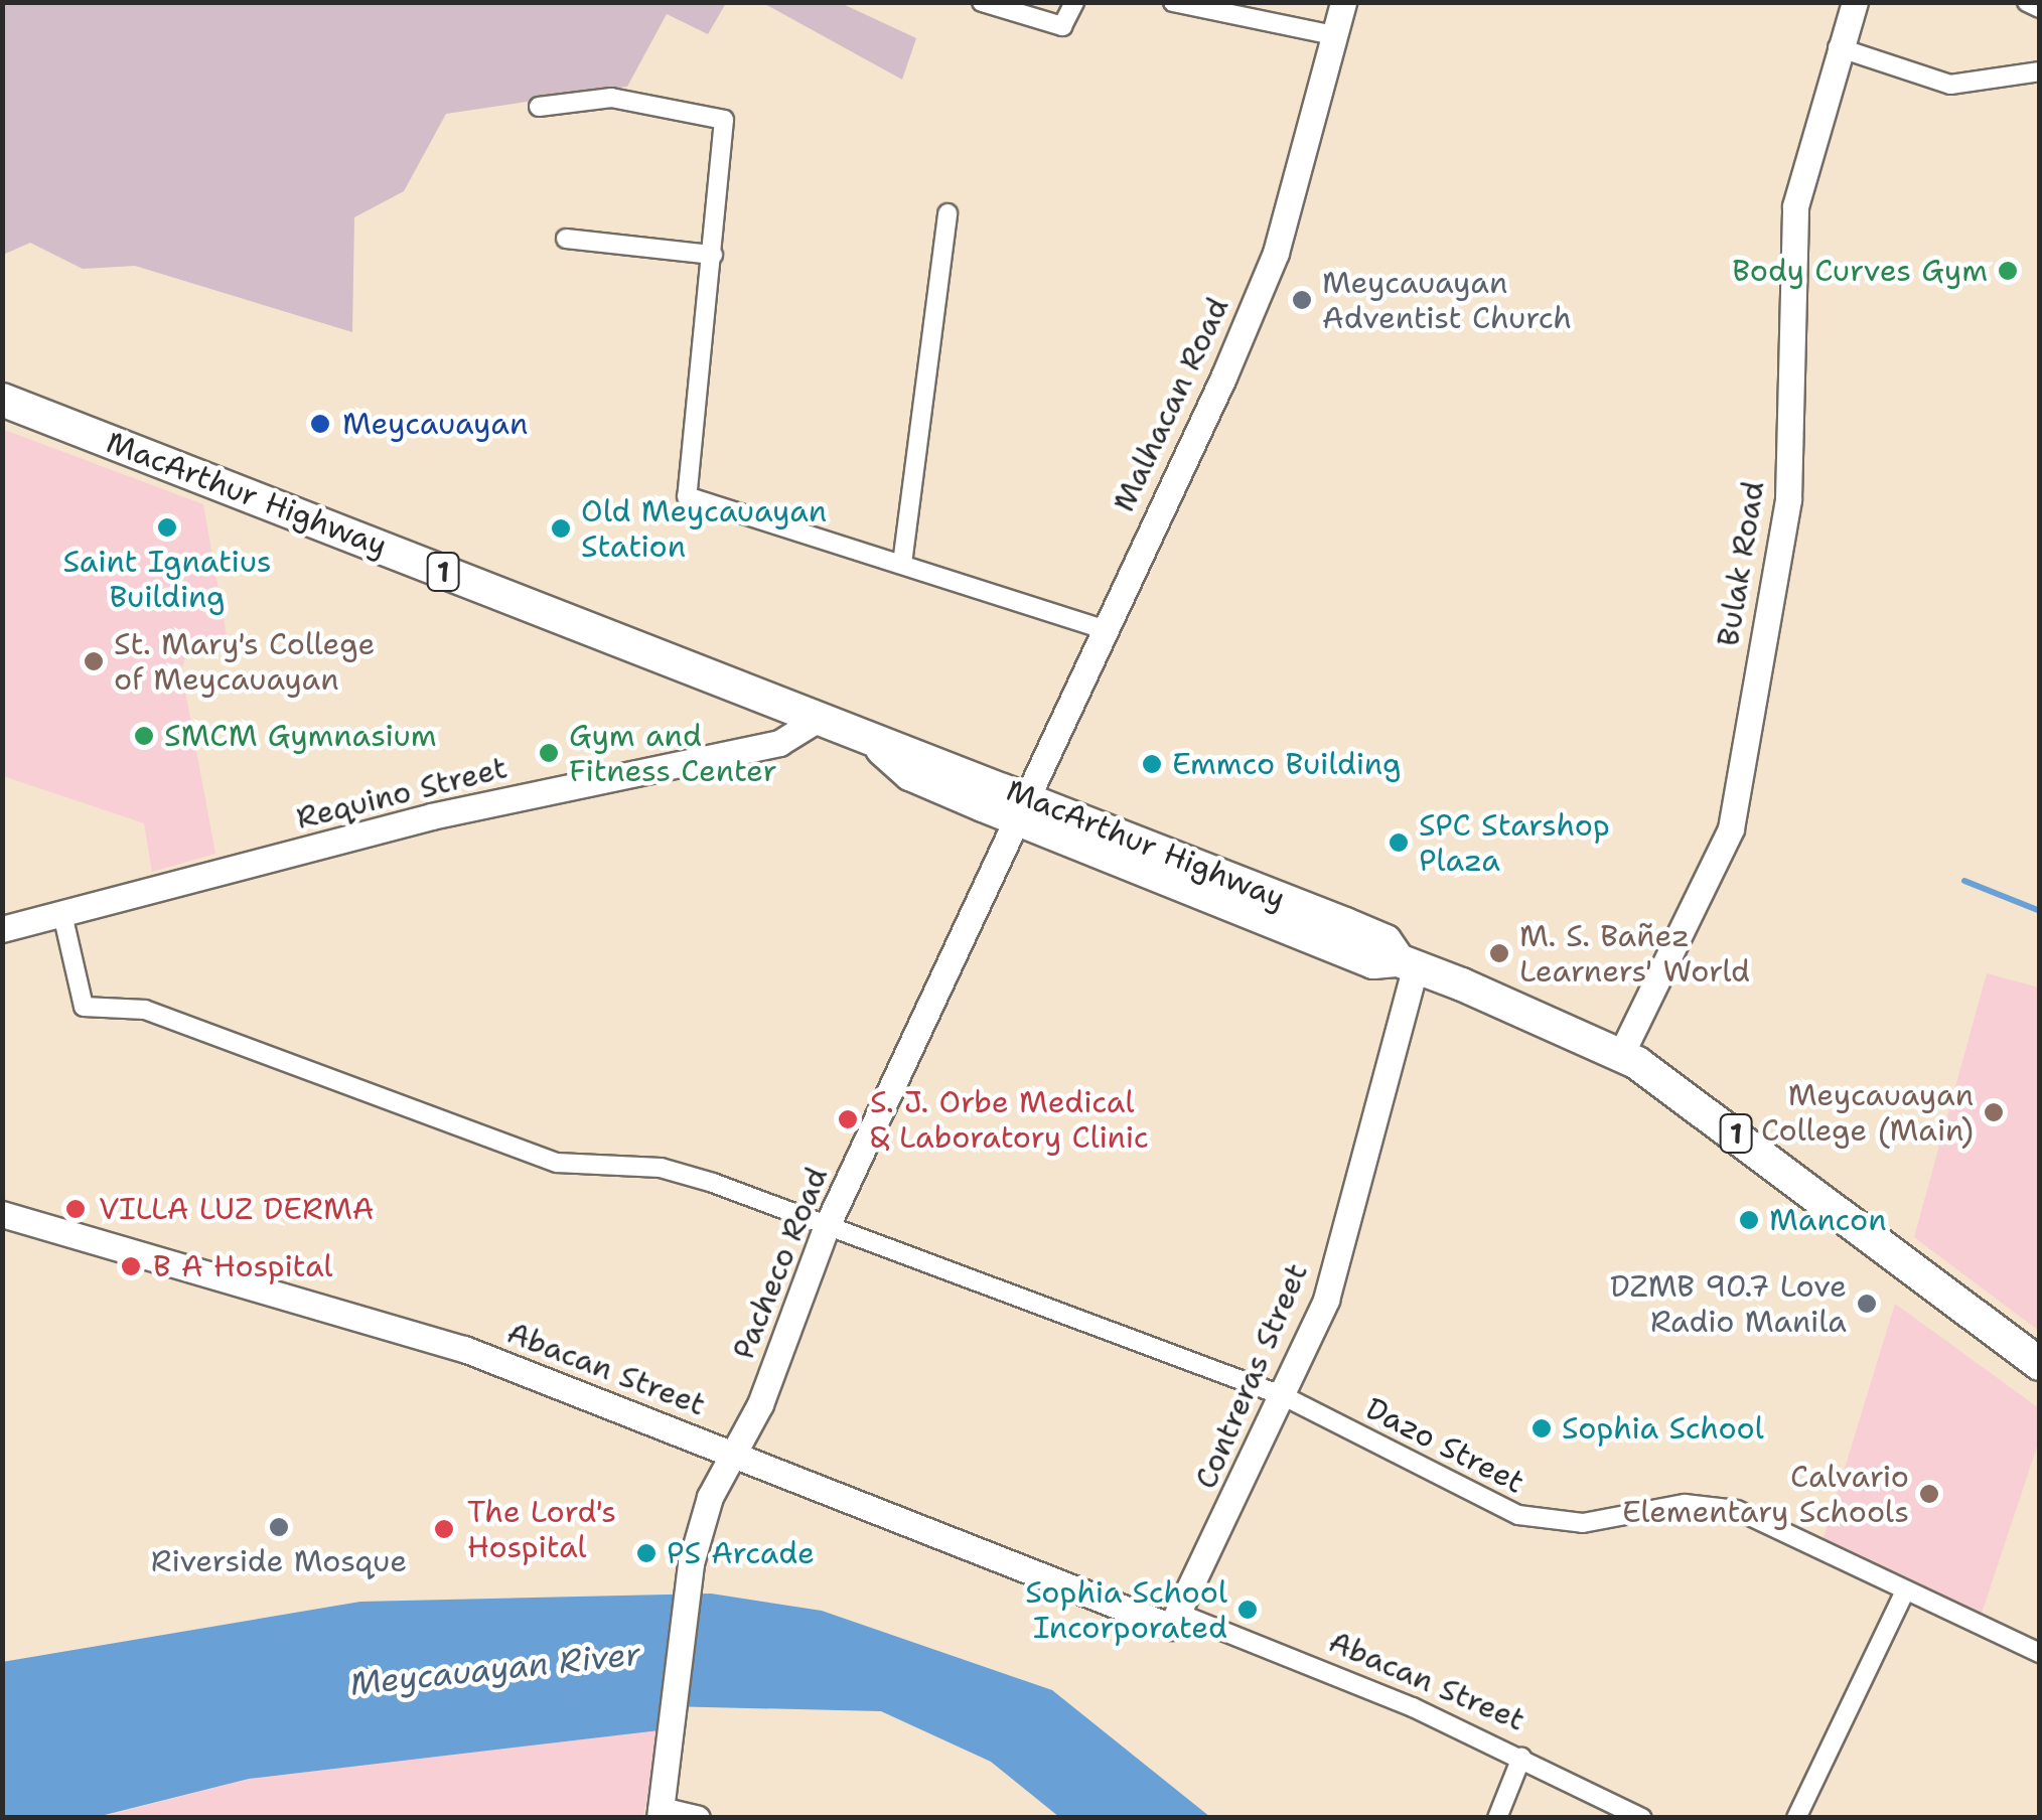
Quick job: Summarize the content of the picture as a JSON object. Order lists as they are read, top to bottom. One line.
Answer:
{"streets":{"highway":["MacArthur Highway","1"],"street":["Malhacan Road","Bulak Road","Requino Street","Pacheco Road","Abacan Street","Contreras Street","Dazo Street"]},"crossings":[["Malhacan Road","MacArthur Highway"],["Malhacan Road","Pacheco Road"],["MacArthur Highway","Bulak Road"],["MacArthur Highway","Requino Street"],["MacArthur Highway","Pacheco Road"],["MacArthur Highway","Contreras Street"],["Requino Street","Dazo Street"],["Pacheco Road","Abacan Street"],["Pacheco Road","Dazo Street"],["Abacan Street","Contreras Street"],["Contreras Street","Dazo Street"]],"water":["Meycauayan River"],"places":["Body Curves Gym","Meycauayan Adventist Church","Meycauayan","Saint Ignatius Building","Old Meycauayan Station","St. Mary's College of Meycauayan","SMCM Gymnasium","Gym and Fitness Center","Emmco Building","SPC Starshop Plaza","M. S. Bañez Learners' World","Meycauayan College (Main)","S. J. Orbe Medical & Laboratory Clinic","VILLA LUZ DERMA","Mancon","B A Hospital","DZMB 90.7 Love Radio Manila","Sophia School","Calvario Elementary Schools","Riverside Mosque","The Lord's Hospital","PS Arcade","Sophia School Incorporated"]}
